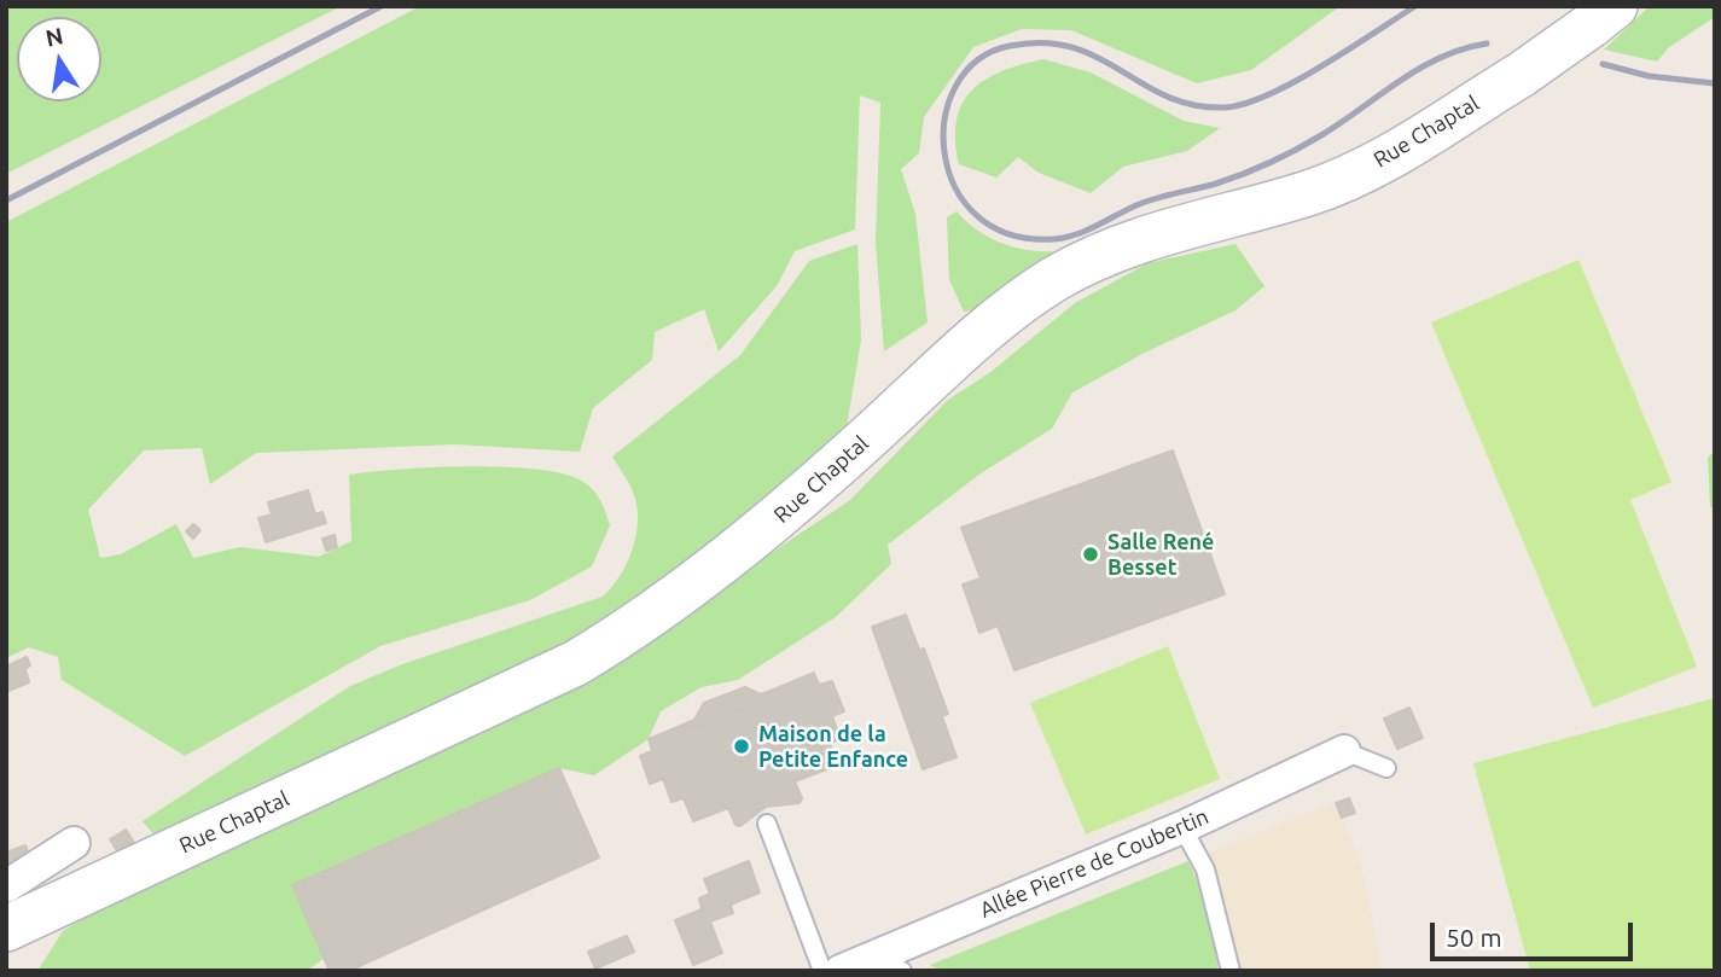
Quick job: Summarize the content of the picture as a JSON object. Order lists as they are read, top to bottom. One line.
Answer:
{"streets":{"street":["Rue Chaptal","Allée Pierre de Coubertin"]},"places":["Salle René Besset","Maison de la Petite Enfance"],"scale_bar":"50 m","north":"top"}
